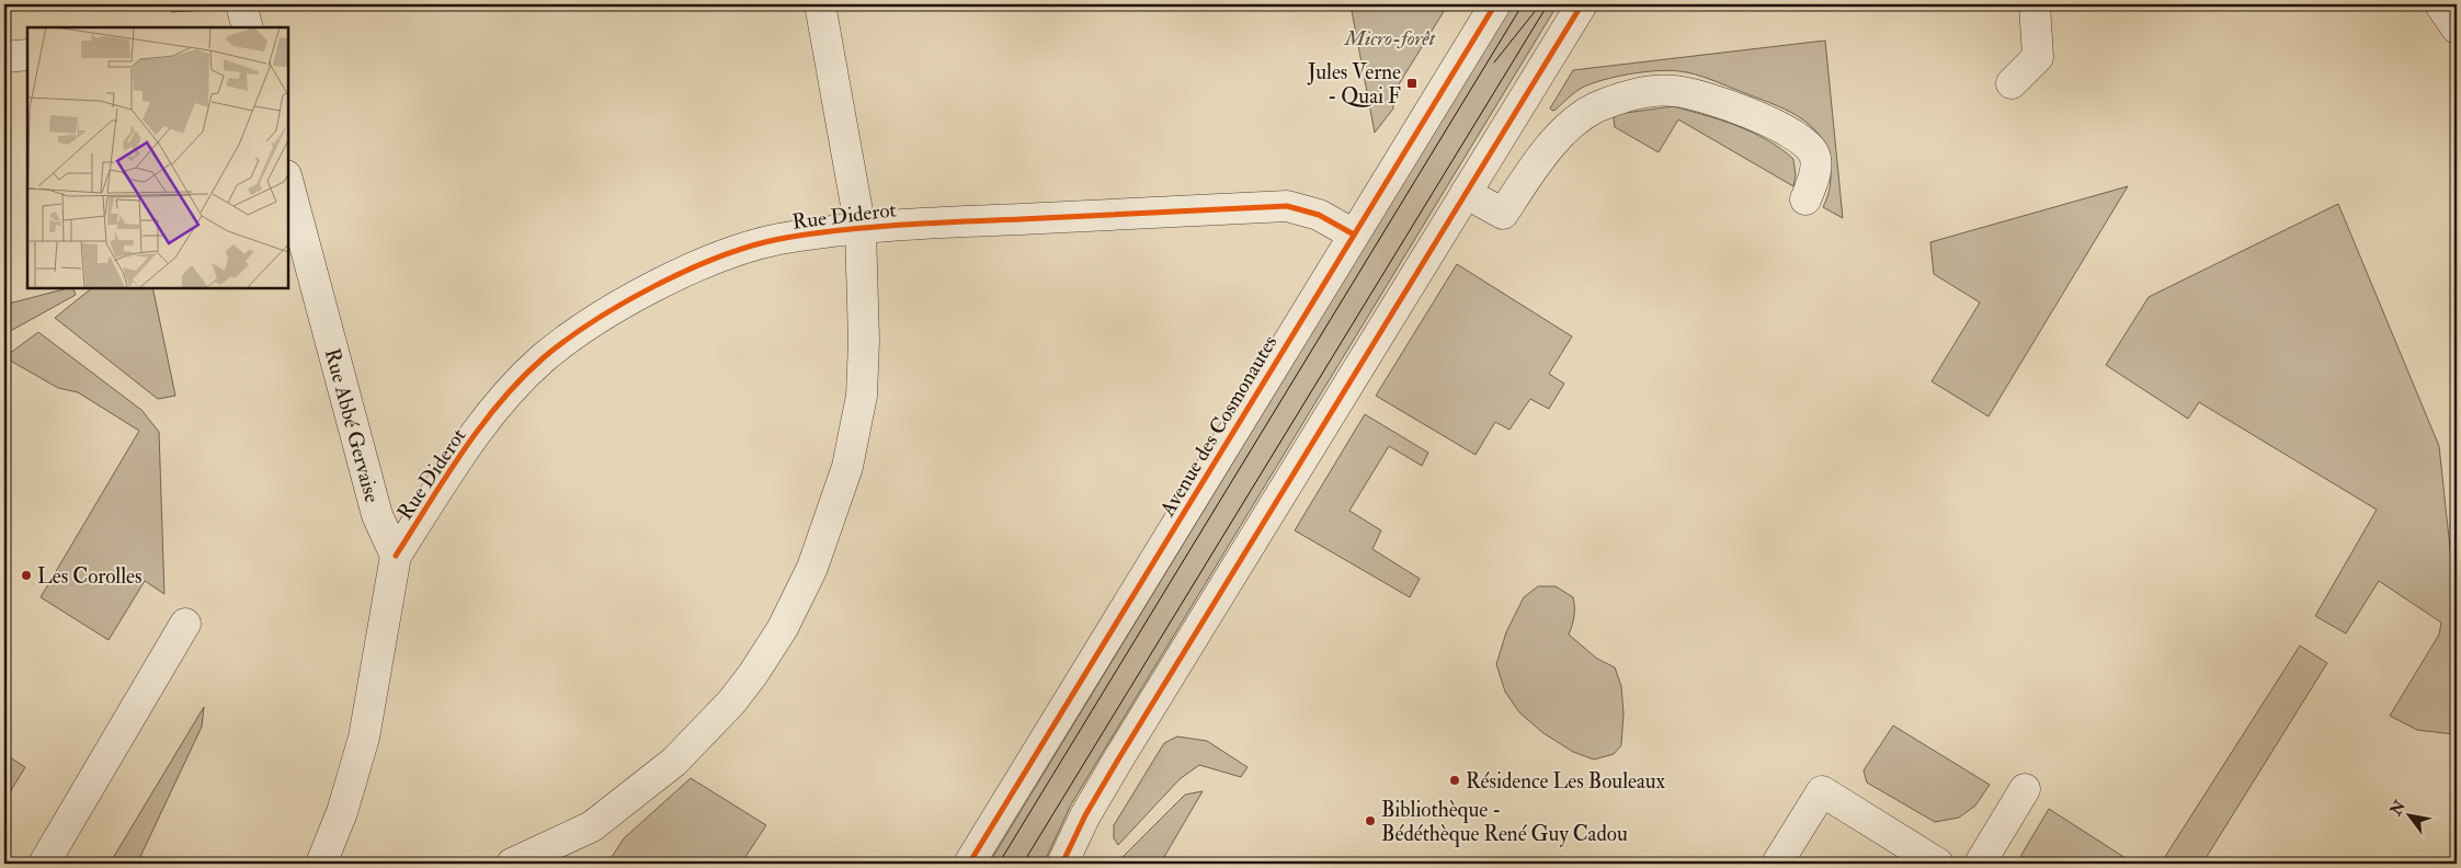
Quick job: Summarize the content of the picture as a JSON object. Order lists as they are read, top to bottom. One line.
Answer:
{"streets":{"street":["Rue Diderot","Rue Abbé Gervaise","Avenue des Cosmonautes"]},"crossings":[["Rue Diderot","Rue Abbé Gervaise"],["Rue Diderot","Avenue des Cosmonautes"]],"parks":["Micro-forêt"],"places":{"transit":["Jules Verne - Quai F"],"other":["Les Corolles","Résidence Les Bouleaux","Bibliothèque - Bédéthèque René Guy Cadou"]},"north":"top left"}
